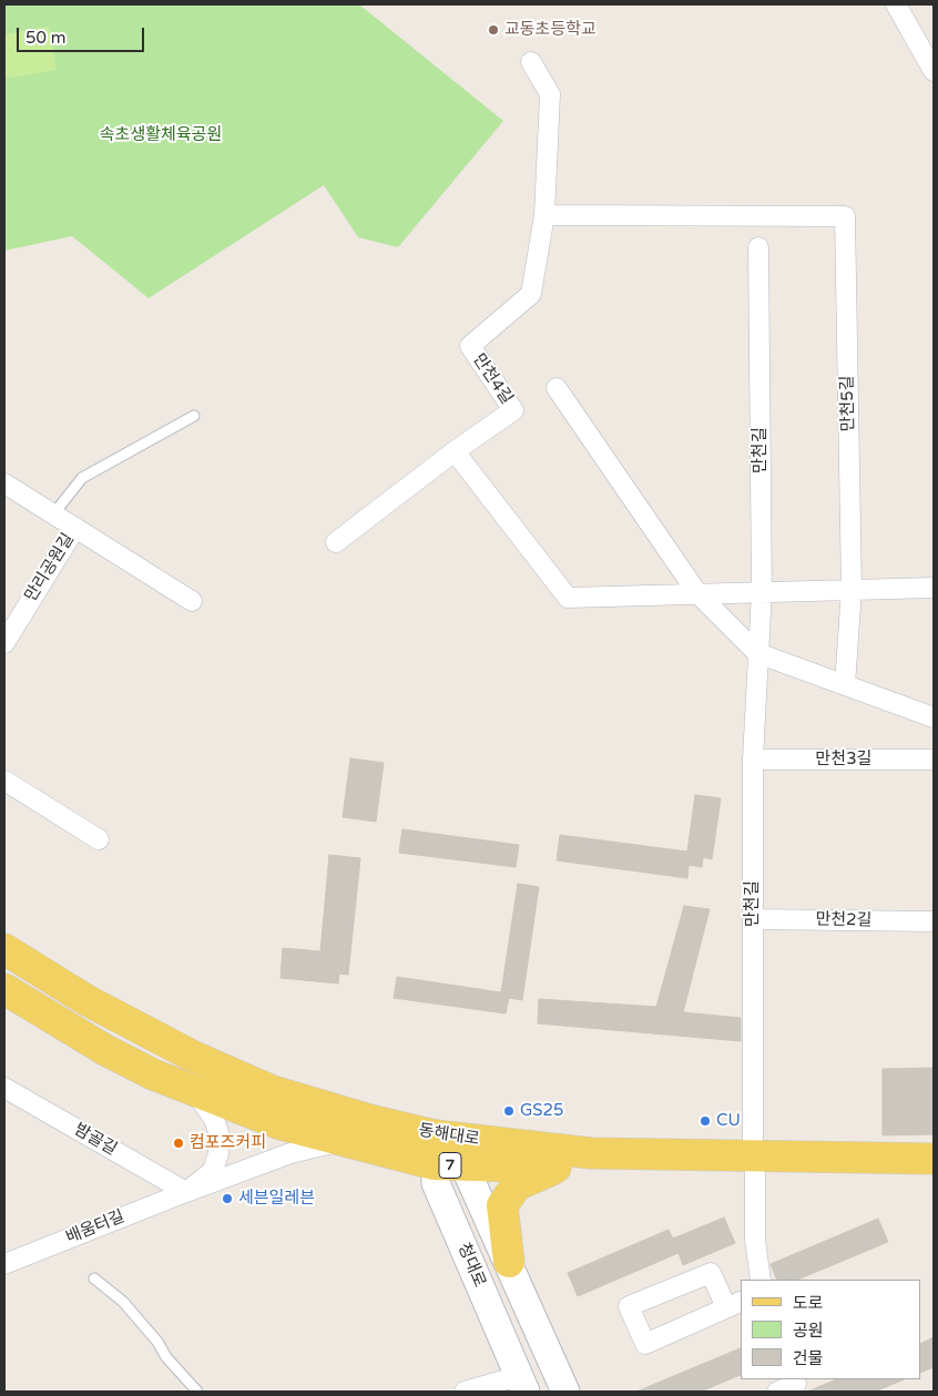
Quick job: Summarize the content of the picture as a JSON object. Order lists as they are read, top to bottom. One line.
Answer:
{"streets":{"main road":["동해대로","7"],"street":["만천4길","만천5길","만천길","만리공원길","만천3길","만천2길","밤골길","배움터길","청대로"]},"crossings":[["만천4길","만천5길"],["만천길","만천3길"],["만천길","만천2길"],["만천길","동해대로"],["동해대로","배움터길"],["동해대로","청대로"],["밤골길","배움터길"]],"parks":["속초생활체육공원"],"places":["교동초등학교","GS25","CU","컴포즈커피","세븐일레븐"],"legend":["도로","공원","건물"],"scale_bar":"50 m"}
